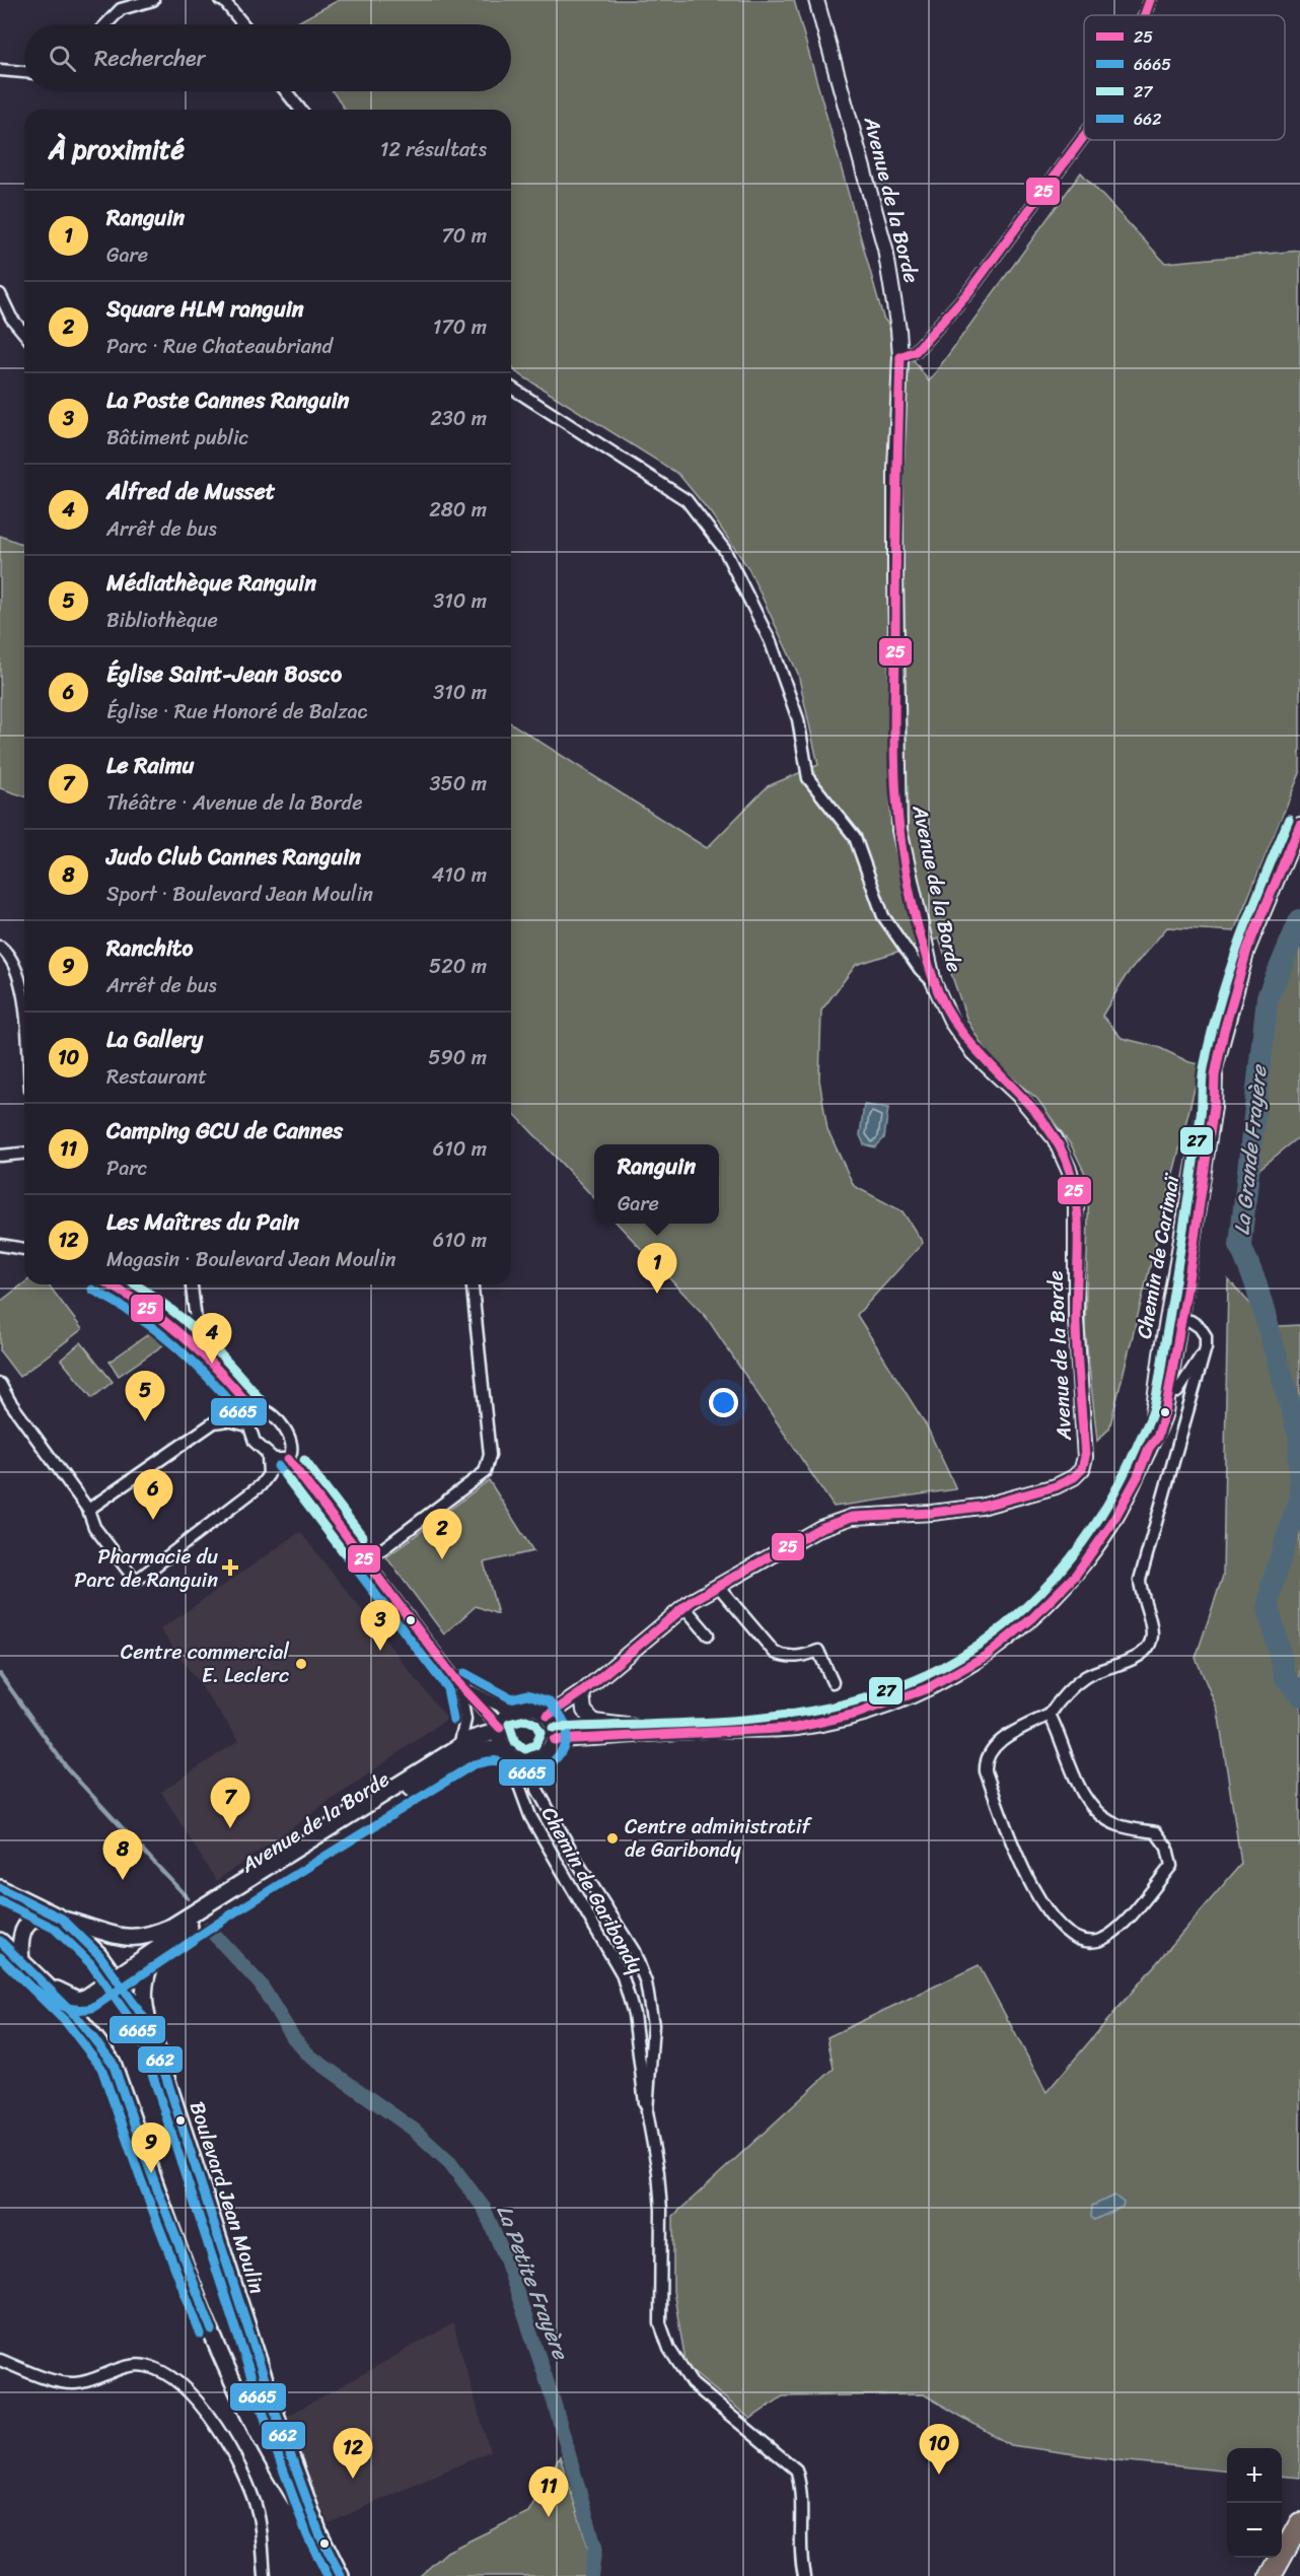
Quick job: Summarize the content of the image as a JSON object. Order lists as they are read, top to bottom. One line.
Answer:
{"streets":{"main road":["Avenue de la Borde","Boulevard Jean Moulin"],"street":["Chemin de Carimaï","Chemin de Garibondy"]},"crossings":[["Avenue de la Borde","Chemin de Carimaï"],["Avenue de la Borde","Chemin de Garibondy"],["Avenue de la Borde","Boulevard Jean Moulin"],["Chemin de Carimaï","Chemin de Garibondy"]],"water":["La Grande Frayère","La Petite Frayère"],"places":{"health":["Pharmacie du Parc de Ranguin"],"other":["Centre commercial E. Leclerc","Centre administratif de Garibondy"]},"lines":["transit line 25","transit line 27","transit line 6665","transit line 662"],"legend":["25","6665","27","662"],"page":{"search":"Rechercher","heading":["À proximité","12 résultats"],"list":[{"mark":"1","name":"Ranguin","note":"Gare","value":"70 m"},{"mark":"2","name":"Square HLM ranguin","note":"Parc · Rue Chateaubriand","value":"170 m"},{"mark":"3","name":"La Poste Cannes Ranguin","note":"Bâtiment public","value":"230 m"},{"mark":"4","name":"Alfred de Musset","note":"Arrêt de bus","value":"280 m"},{"mark":"5","name":"Médiathèque Ranguin","note":"Bibliothèque","value":"310 m"},{"mark":"6","name":"Église Saint-Jean Bosco","note":"Église · Rue Honoré de Balzac","value":"310 m"},{"mark":"7","name":"Le Raimu","note":"Théâtre · Avenue de la Borde","value":"350 m"},{"mark":"8","name":"Judo Club Cannes Ranguin","note":"Sport · Boulevard Jean Moulin","value":"410 m"},{"mark":"9","name":"Ranchito","note":"Arrêt de bus","value":"520 m"},{"mark":"10","name":"La Gallery","note":"Restaurant","value":"590 m"},{"mark":"11","name":"Camping GCU de Cannes","note":"Parc","value":"610 m"},{"mark":"12","name":"Les Maîtres du Pain","note":"Magasin · Boulevard Jean Moulin","value":"610 m"}],"popup":["Ranguin","Gare"],"pins":["1","4","5","6","2","3","7","8","9","10","12","11"],"map_buttons":["+","−"]}}
